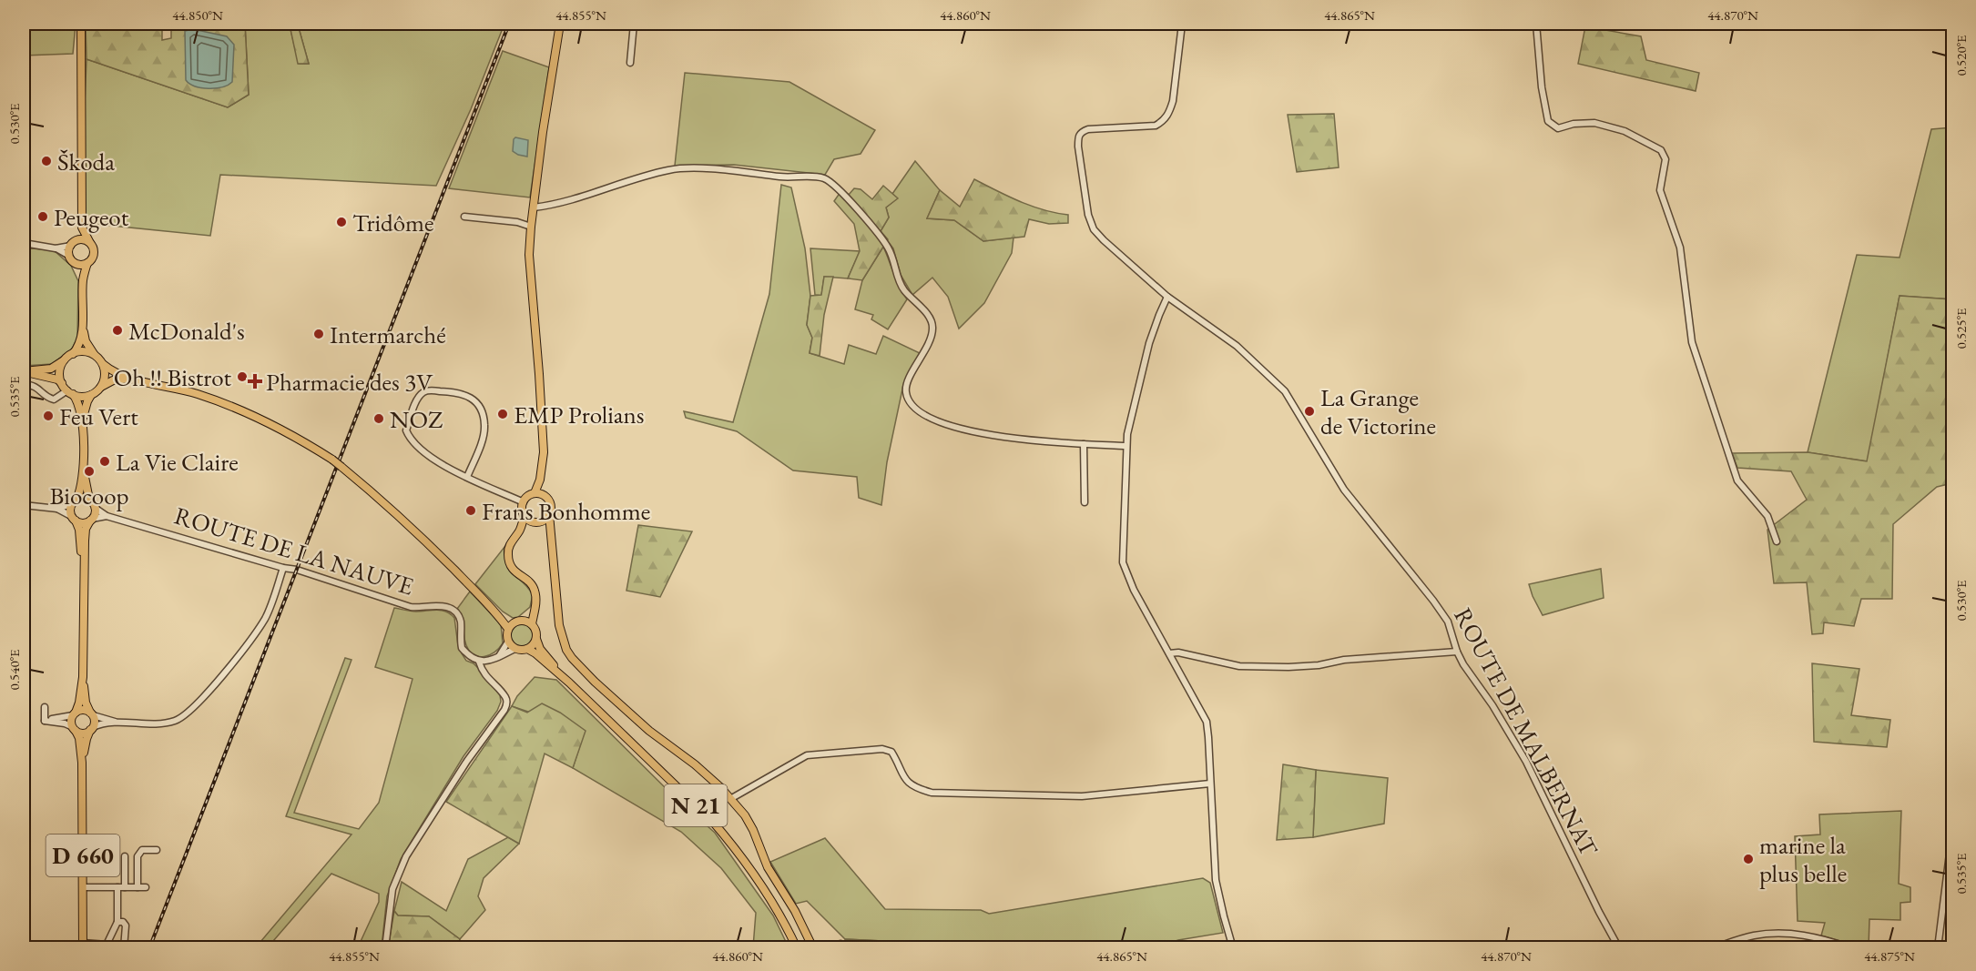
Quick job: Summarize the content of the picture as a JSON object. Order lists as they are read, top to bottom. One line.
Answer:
{"streets":{"main road":["N 21","D 660"],"street":["ROUTE DE LA NAUVE","ROUTE DE MALBERNAT"]},"places":{"other":["Škoda","Peugeot","Tridôme","McDonald's","Intermarché","Oh !! Bistrot","La Grange de Victorine","EMP Prolians","Feu Vert","NOZ","La Vie Claire","Biocoop","Frans Bonhomme","marine la plus belle"],"health":["Pharmacie des 3V"]},"coordinates":["44.850°N","44.855°N","44.860°N","44.865°N","44.870°N","0.520°E","0.530°E","0.525°E","0.535°E","0.540°E","44.875°N"]}
